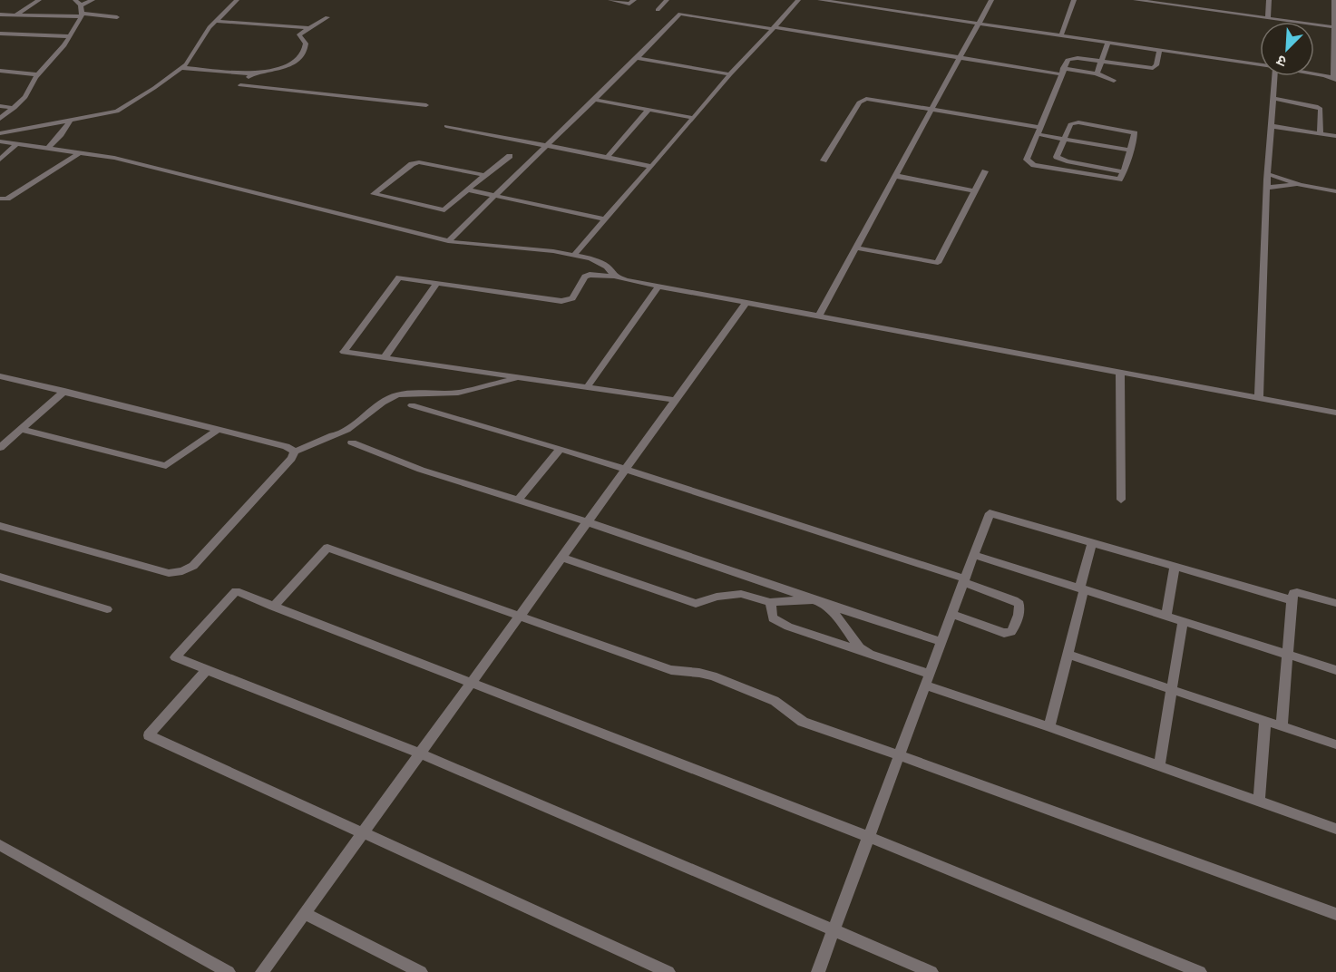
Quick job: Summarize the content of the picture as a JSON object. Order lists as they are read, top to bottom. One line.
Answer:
{"north":"bottom left"}
